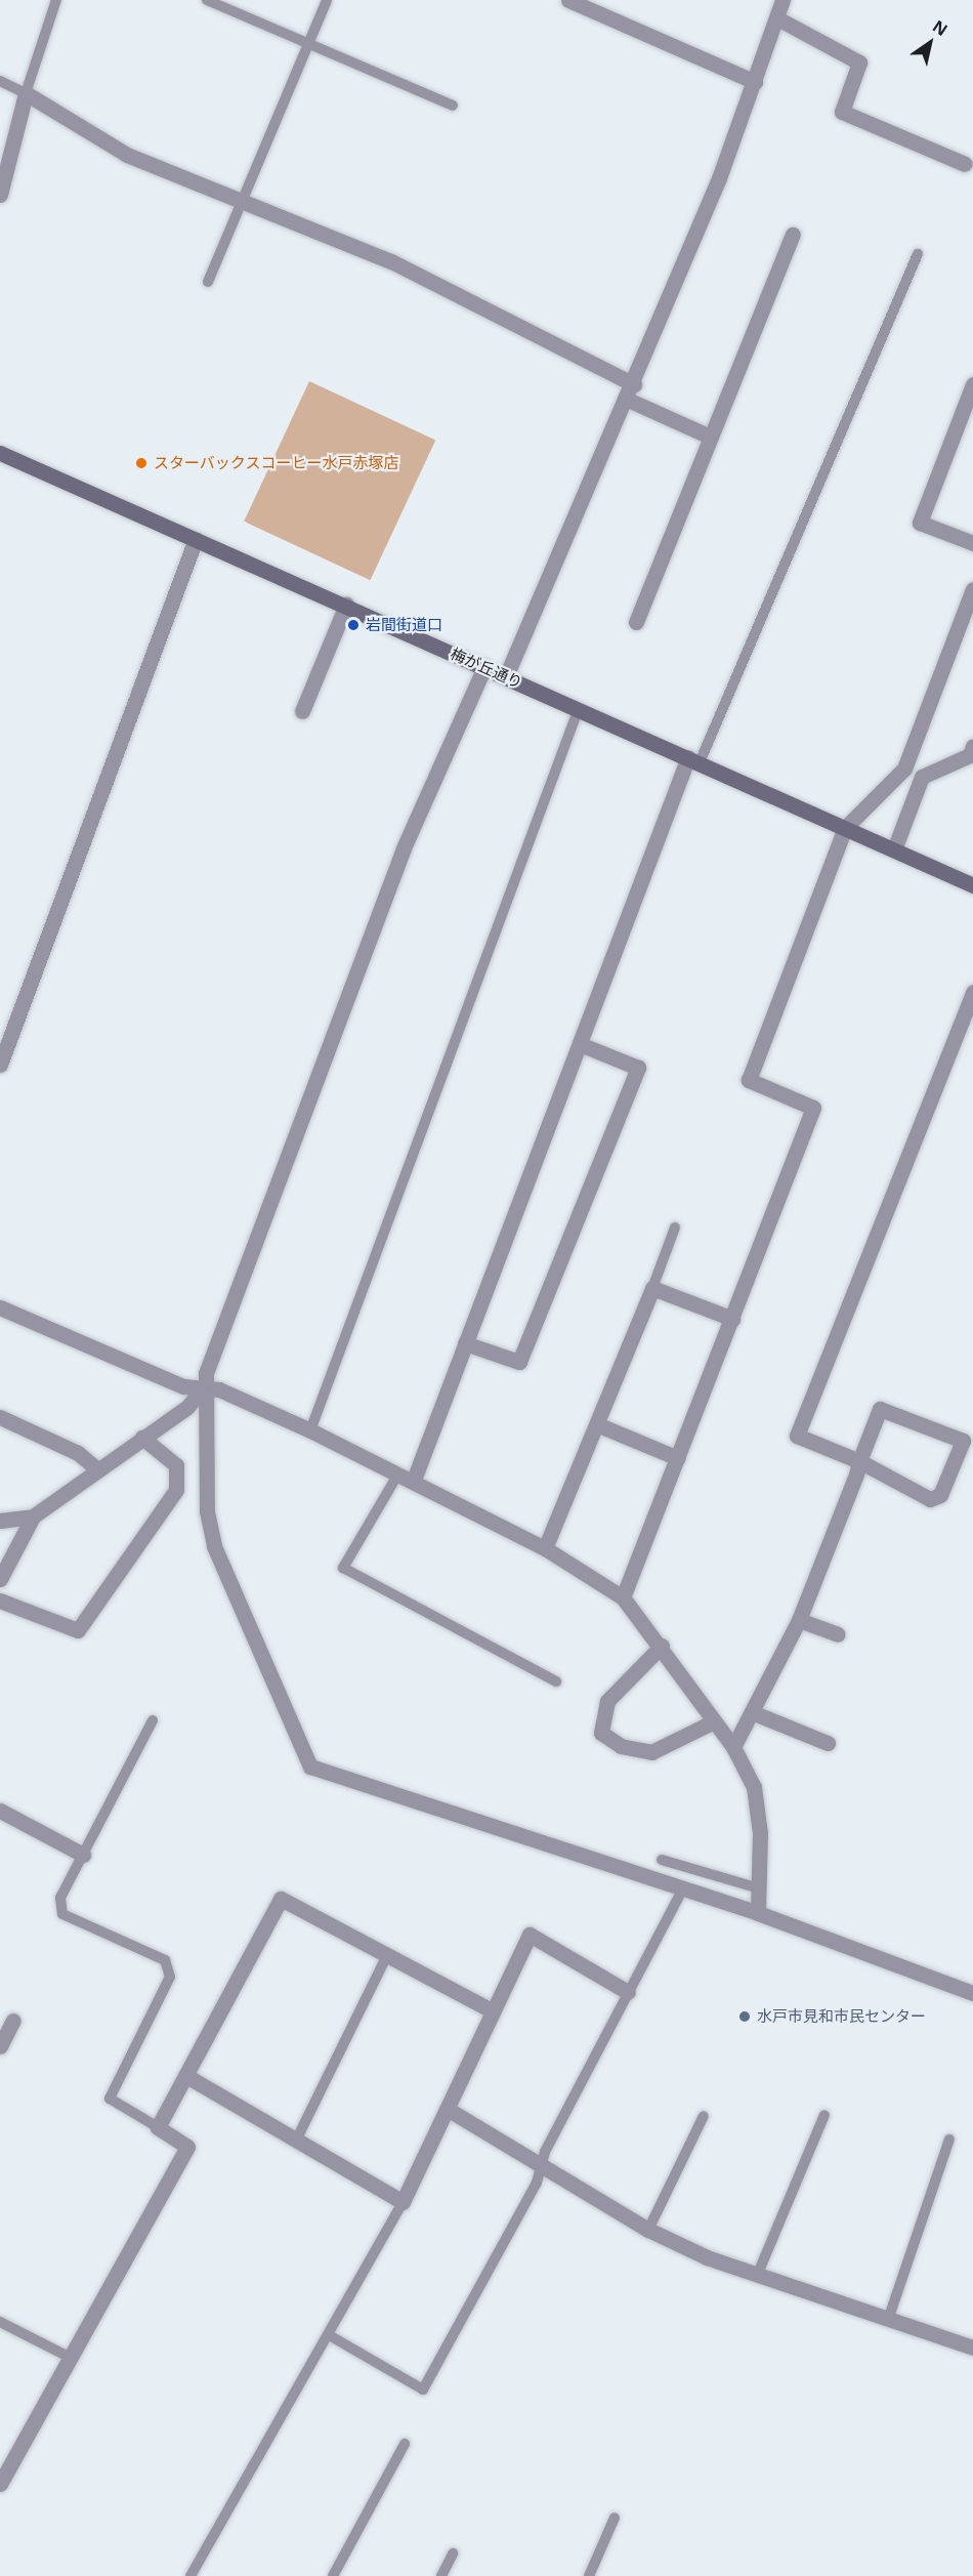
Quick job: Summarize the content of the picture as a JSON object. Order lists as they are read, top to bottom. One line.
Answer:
{"streets":{"street":["梅が丘通り"]},"places":["スターバックスコーヒー水戸赤塚店","岩間街道口","水戸市見和市民センター"],"north":"top right"}
